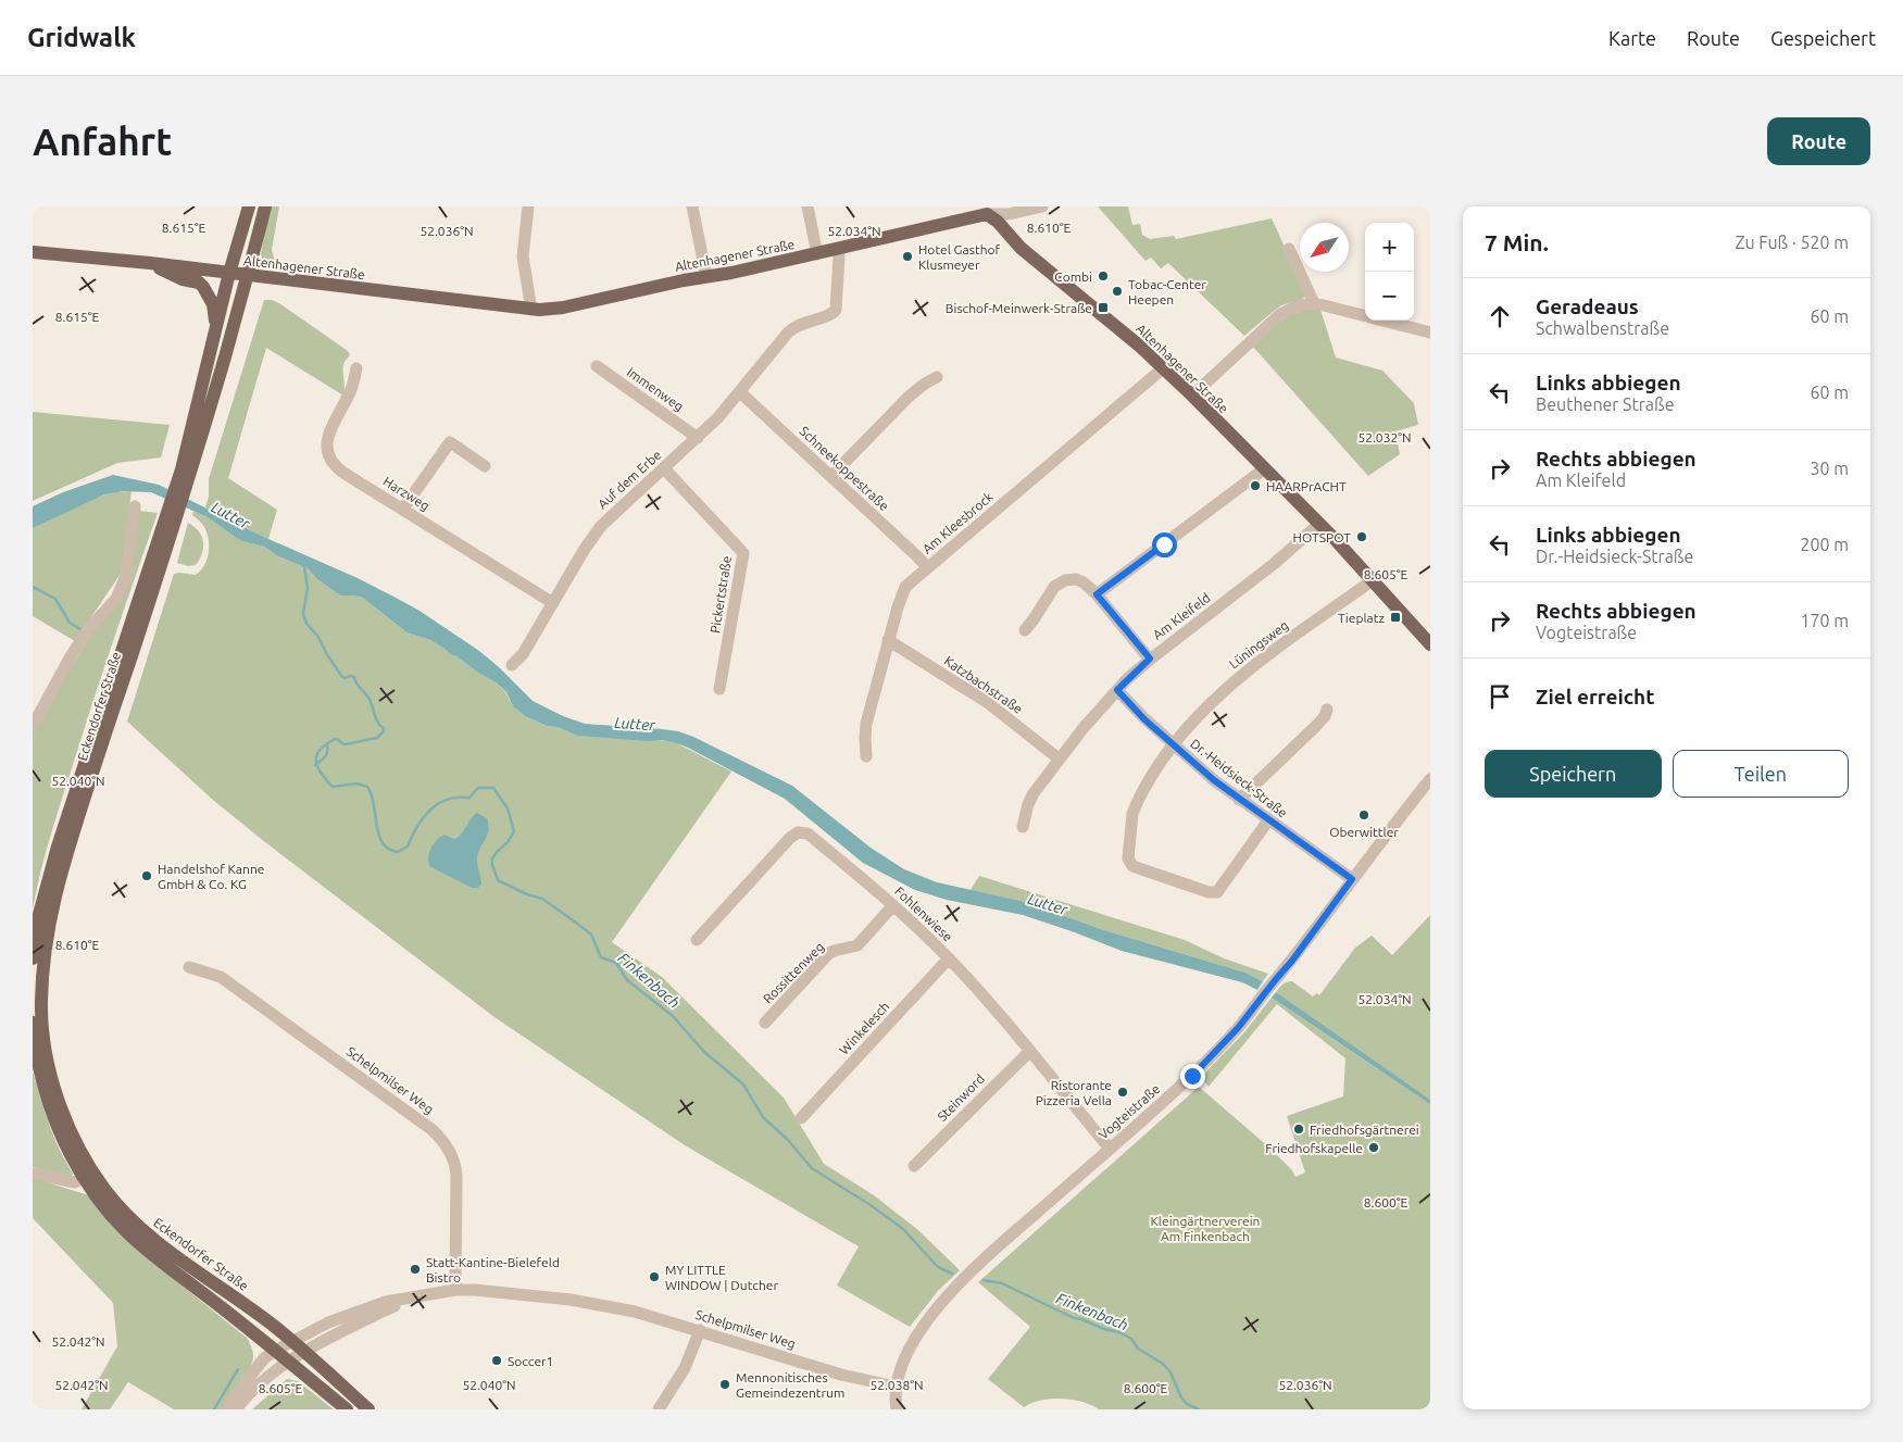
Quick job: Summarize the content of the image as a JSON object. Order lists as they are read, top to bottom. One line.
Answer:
{"streets":{"main road":["Altenhagener Straße","Eckendorfer Straße"],"street":["Immenweg","Schneekoppestraße","Auf dem Erbe","Harzweg","Am Kleesbrock","Pickertstraße","Am Kleifeld","Lüningsweg","Katzbachstraße","Dr.-Heidsieck-Straße","Fohlenwiese","Rossittenweg","Winkelesch","Schelpmilser Weg","Steinword","Vogteistraße"]},"crossings":[["Altenhagener Straße","Auf dem Erbe"],["Altenhagener Straße","Am Kleesbrock"],["Altenhagener Straße","Am Kleifeld"],["Altenhagener Straße","Lüningsweg"],["Altenhagener Straße","Eckendorfer Straße"],["Immenweg","Auf dem Erbe"],["Schneekoppestraße","Auf dem Erbe"],["Schneekoppestraße","Am Kleesbrock"],["Auf dem Erbe","Harzweg"],["Auf dem Erbe","Pickertstraße"],["Am Kleesbrock","Katzbachstraße"],["Am Kleifeld","Katzbachstraße"],["Am Kleifeld","Dr.-Heidsieck-Straße"],["Lüningsweg","Dr.-Heidsieck-Straße"],["Eckendorfer Straße","Schelpmilser Weg"],["Dr.-Heidsieck-Straße","Vogteistraße"],["Fohlenwiese","Rossittenweg"],["Fohlenwiese","Winkelesch"],["Fohlenwiese","Steinword"],["Fohlenwiese","Vogteistraße"],["Schelpmilser Weg","Vogteistraße"]],"water":["Lutter","Finkenbach"],"parks":["Kleingärtnerverein Am Finkenbach"],"places":{"other":["Hotel Gasthof Klusmeyer","Combi","Tobac-Center Heepen","HAARPrACHT","HOTSPOT","Oberwittler","Handelshof Kanne GmbH & Co. KG","Ristorante Pizzeria Vella","Friedhofsgärtnerei","Friedhofskapelle","Statt-Kantine-Bielefeld Bistro","MY LITTLE WINDOW | Dutcher","Soccer1","Mennonitisches Gemeindezentrum"],"transit":["Bischof-Meinwerk-Straße","Tieplatz"]},"north":"bottom left","page":{"header":"Gridwalk","nav":["Karte","Route","Gespeichert"],"buttons":["Route",["Speichern","Teilen"]],"title":"Anfahrt","heading":["7 Min.","Zu Fuß · 520 m"],"map_buttons":["+","−"],"list":[["Geradeaus","Schwalbenstraße","60 m"],["Links abbiegen","Beuthener Straße","60 m"],["Rechts abbiegen","Am Kleifeld","30 m"],["Links abbiegen","Dr.-Heidsieck-Straße","200 m"],["Rechts abbiegen","Vogteistraße","170 m"],"Ziel erreicht"]},"coordinates":["8.615°E","8.610°E","52.036°N","52.034°N","52.032°N","8.605°E","52.040°N","8.600°E","52.042°N","52.038°N"]}
